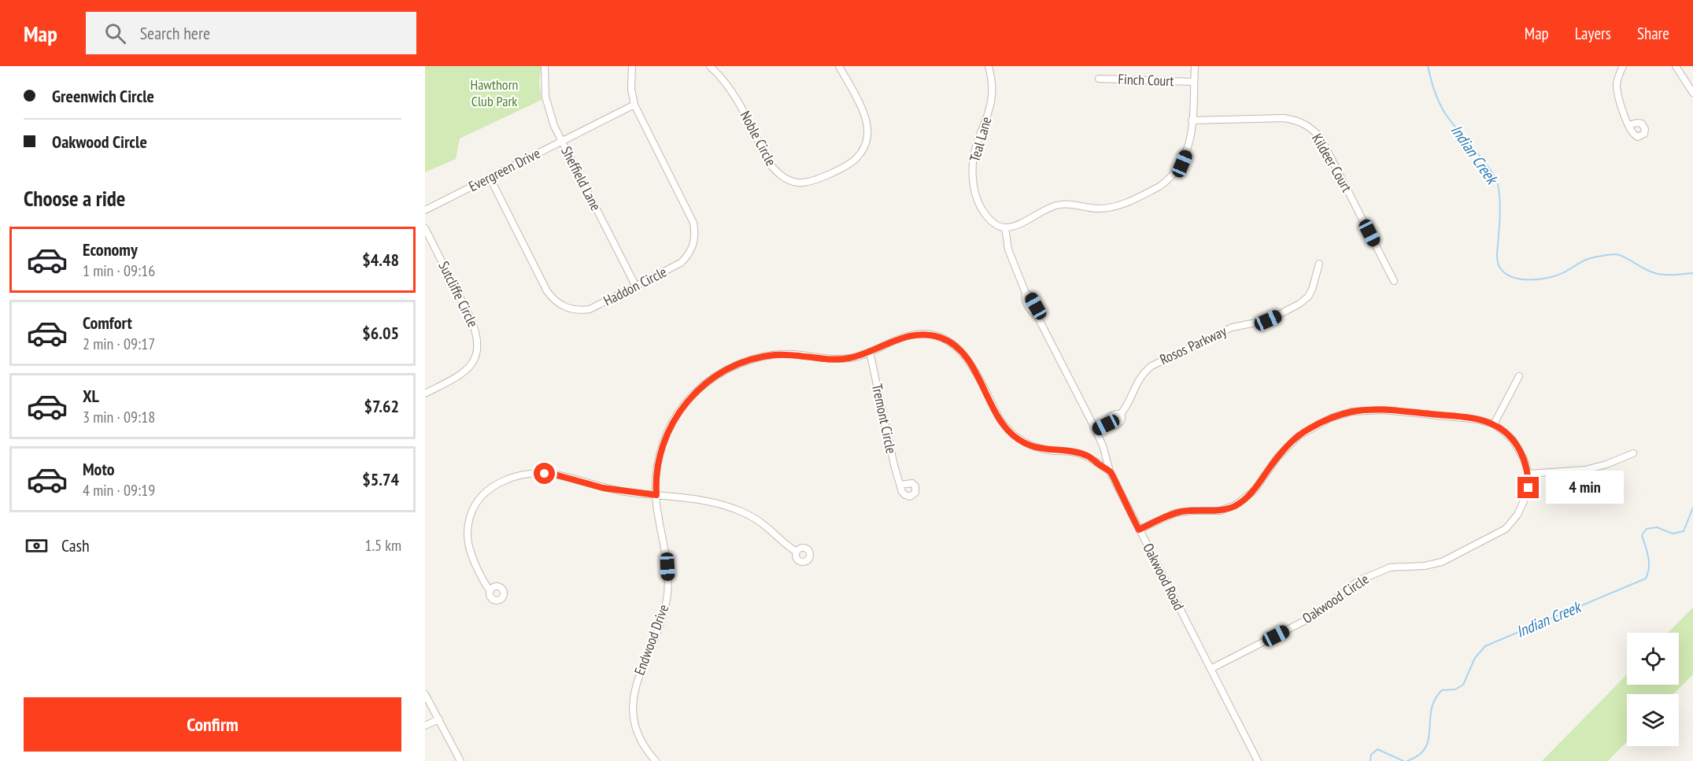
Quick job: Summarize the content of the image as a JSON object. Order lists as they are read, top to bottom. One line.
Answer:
{"streets":{"street":["Finch Court","Noble Circle","Teal Lane","Kildeer Court","Evergreen Drive","Sheffield Lane","Haddon Circle","Sutcliffe Circle","Rosos Parkway","Tremont Circle","Oakwood Road","Oakwood Circle","Endwood Drive"]},"crossings":[["Teal Lane","Oakwood Road"],["Evergreen Drive","Sheffield Lane"],["Evergreen Drive","Haddon Circle"],["Sheffield Lane","Haddon Circle"],["Rosos Parkway","Oakwood Road"],["Tremont Circle","Endwood Drive"],["Oakwood Road","Oakwood Circle"],["Oakwood Road","Endwood Drive"]],"water":["Indian Creek"],"parks":["Hawthorn Club Park"],"page":{"header":"Map","search":"Search here","nav":["Map","Layers","Share"],"banner":["Greenwich Circle","Oakwood Circle"],"heading":"Choose a ride","list":[{"name":"Economy","note":"1 min · 09:16","value":"$4.48"},{"name":"Comfort","note":"2 min · 09:17","value":"$6.05"},{"name":"XL","note":"3 min · 09:18","value":"$7.62"},{"name":"Moto","note":"4 min · 09:19","value":"$5.74"}],"bubble":"4 min","pay":["Cash","1.5 km"],"buttons":"Confirm"}}
